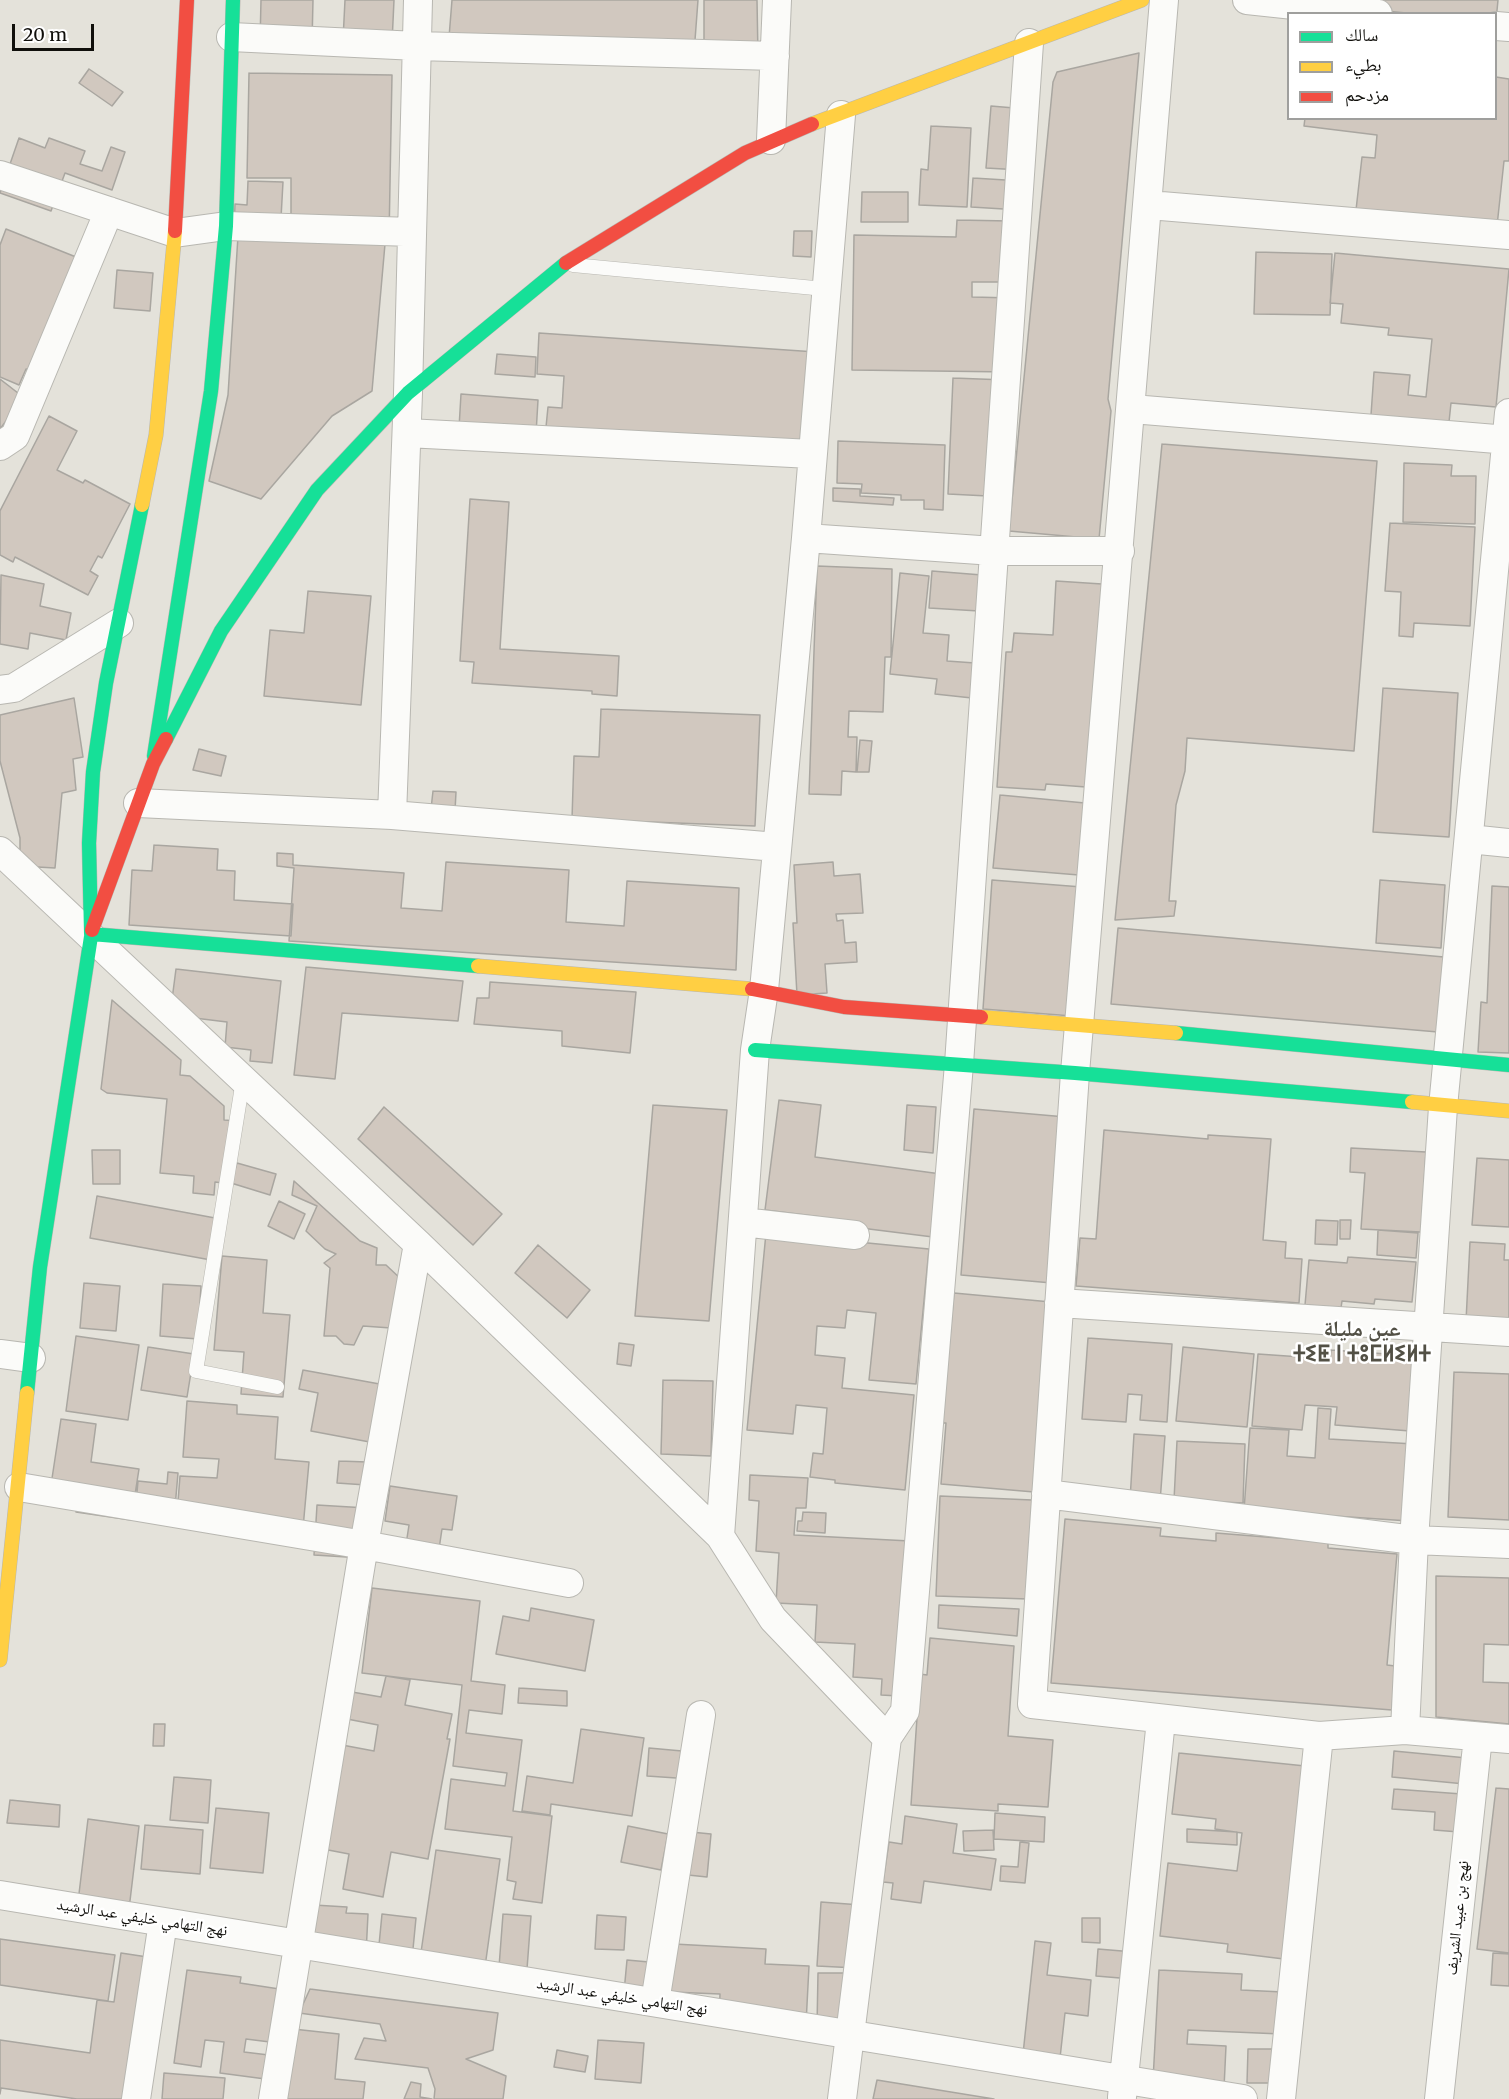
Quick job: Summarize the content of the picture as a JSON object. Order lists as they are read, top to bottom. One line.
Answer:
{"streets":{"street":["نهج التهامي خليفي عبد الرشيد","نهج بن عبيد الشريف"]},"districts":["عين مليلة ⵜⵉⵟ ⵏ ⵜⵓⵎⵍⵉⵍⵜ"],"legend":["سالك","بطيء","مزدحم"],"scale_bar":"20 m"}
